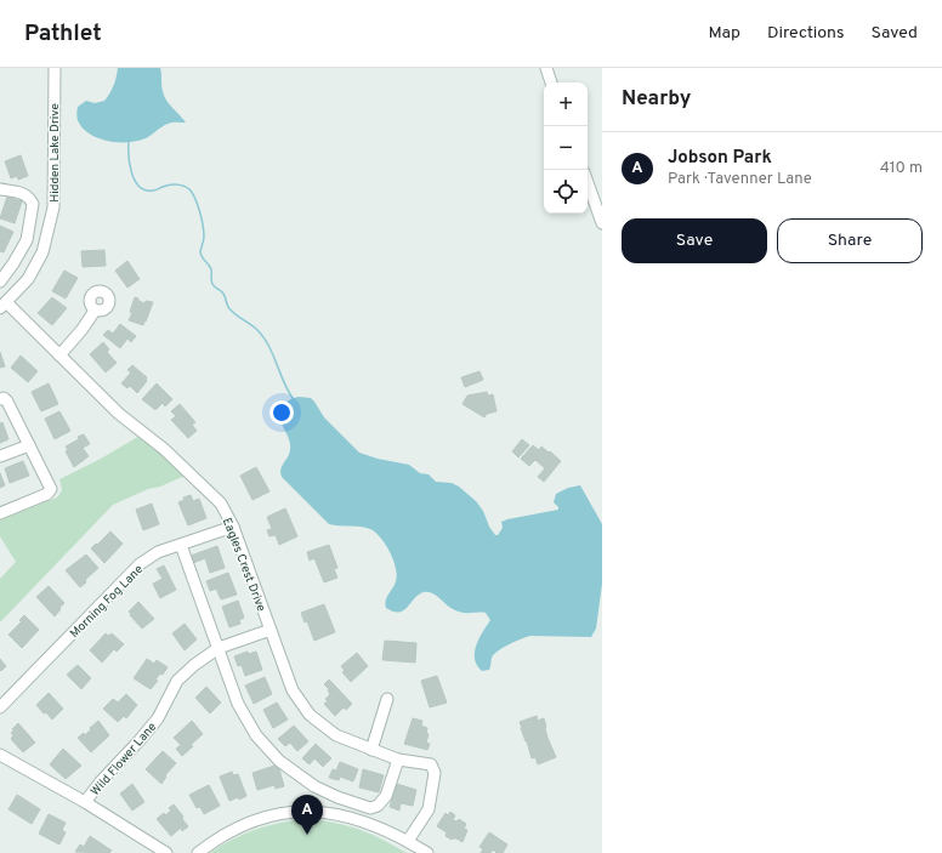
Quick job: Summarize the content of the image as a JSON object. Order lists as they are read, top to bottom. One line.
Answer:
{"streets":{"street":["Hidden Lake Drive","Eagles Crest Drive","Morning Fog Lane","Wild Flower Lane"]},"crossings":[["Hidden Lake Drive","Eagles Crest Drive"],["Eagles Crest Drive","Morning Fog Lane"],["Eagles Crest Drive","Wild Flower Lane"]],"page":{"header":"Pathlet","nav":["Map","Directions","Saved"],"heading":"Nearby","map_buttons":["+","−"],"list":[{"mark":"A","name":"Jobson Park","note":"Park · Tavenner Lane","value":"410 m"}],"buttons":["Save","Share"],"pins":"A"}}
